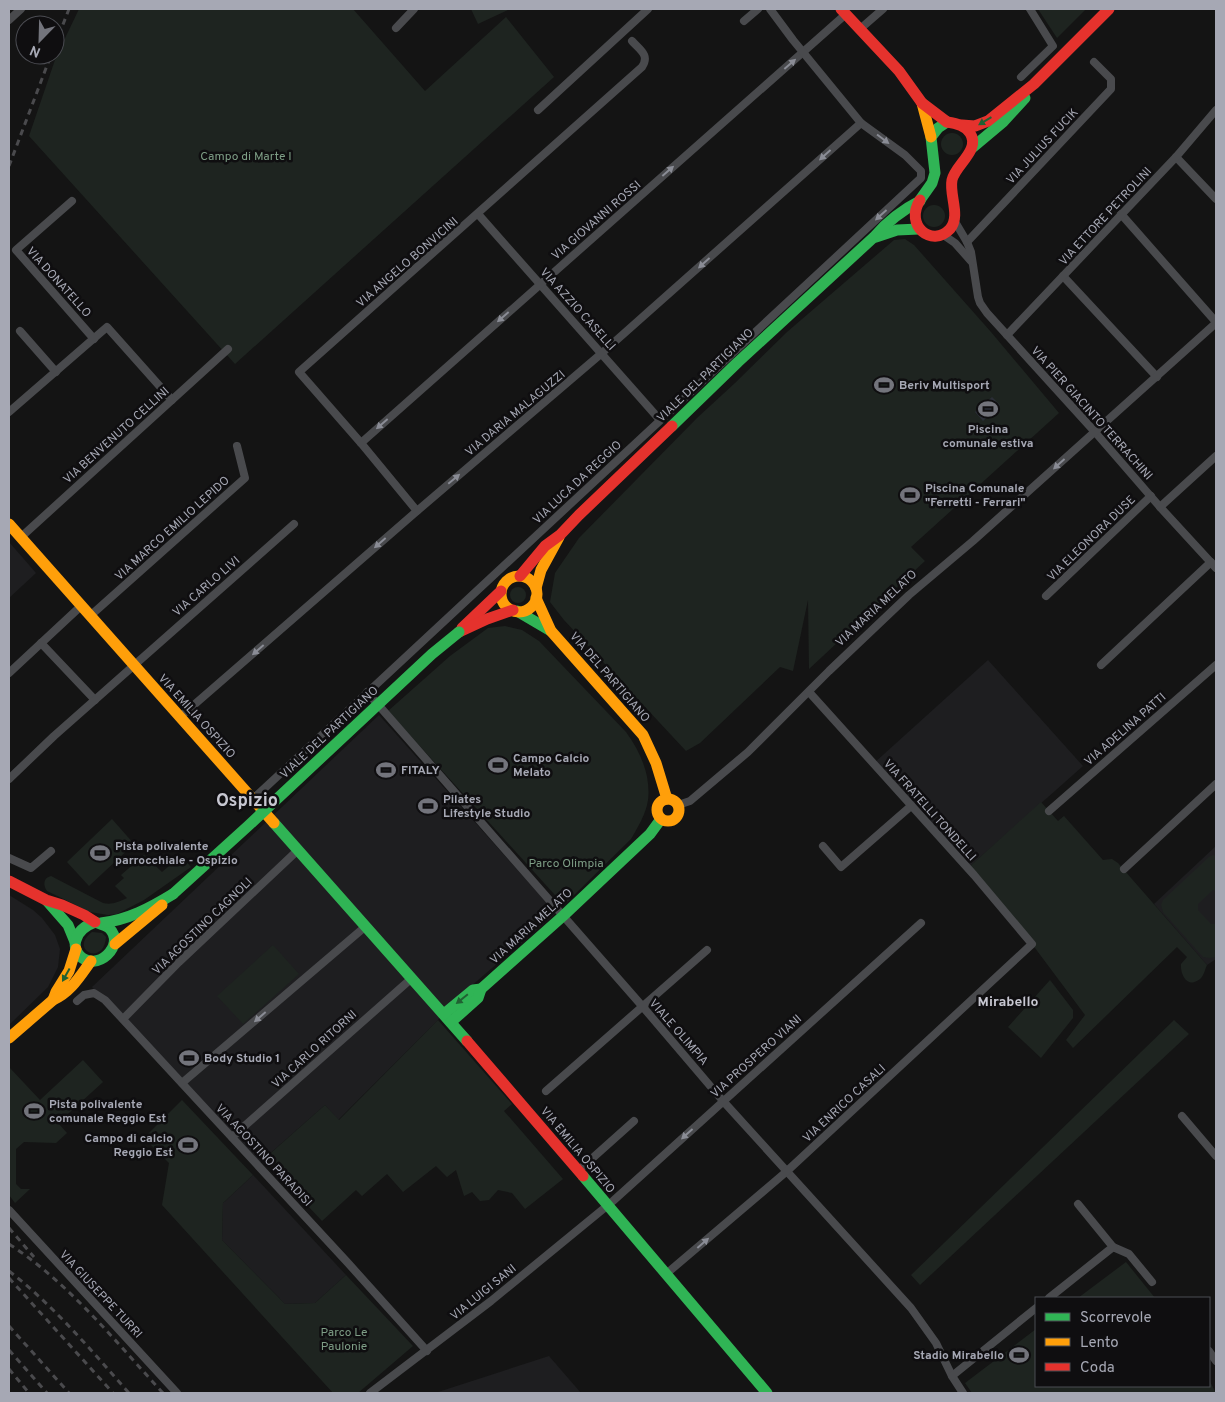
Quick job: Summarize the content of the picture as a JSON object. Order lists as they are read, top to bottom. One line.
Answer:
{"streets":{"main road":["VIALE DEL PARTIGIANO","VIA MARIA MELATO","VIA DEL PARTIGIANO","VIA EMILIA OSPIZIO"],"street":["VIA JULIUS FUCIK","VIA ETTORE PETROLINI","VIA GIOVANNI ROSSI","VIA ANGELO BONVICINI","VIA DONATELLO","VIA AZZIO CASELLI","VIA DARIA MALAGUZZI","VIA PIER GIACINTO TERRACHINI","VIA BENVENUTO CELLINI","VIA LUCA DA REGGIO","VIA MARCO EMILIO LEPIDO","VIA ELEONORA DUSE","VIA CARLO LIVI","VIA ADELINA PATTI","VIA FRATELLI TONDELLI","VIA AGOSTINO CAGNOLI","VIALE OLIMPIA","VIA CARLO RITORNI","VIA PROSPERO VIANI","VIA ENRICO CASALI","VIA AGOSTINO PARADISI","VIA LUIGI SANI","VIA GIUSEPPE TURRI"]},"crossings":[["VIA JULIUS FUCIK","VIA PIER GIACINTO TERRACHINI"],["VIA ETTORE PETROLINI","VIA PIER GIACINTO TERRACHINI"],["VIA GIOVANNI ROSSI","VIA ANGELO BONVICINI"],["VIA GIOVANNI ROSSI","VIA AZZIO CASELLI"],["VIA ANGELO BONVICINI","VIA AZZIO CASELLI"],["VIA ANGELO BONVICINI","VIA DARIA MALAGUZZI"],["VIA AZZIO CASELLI","VIA DARIA MALAGUZZI"],["VIA AZZIO CASELLI","VIA LUCA DA REGGIO"],["VIALE DEL PARTIGIANO","VIA DEL PARTIGIANO"],["VIA DARIA MALAGUZZI","VIA LUCA DA REGGIO"],["VIA DARIA MALAGUZZI","VIA EMILIA OSPIZIO"],["VIA PIER GIACINTO TERRACHINI","VIA ELEONORA DUSE"],["VIA PIER GIACINTO TERRACHINI","VIA MARIA MELATO"],["VIA BENVENUTO CELLINI","VIA EMILIA OSPIZIO"],["VIA LUCA DA REGGIO","VIA EMILIA OSPIZIO"],["VIA LUCA DA REGGIO","VIALE OLIMPIA"],["VIA MARCO EMILIO LEPIDO","VIA EMILIA OSPIZIO"],["VIA CARLO LIVI","VIA EMILIA OSPIZIO"],["VIA MARIA MELATO","VIA DEL PARTIGIANO"],["VIA MARIA MELATO","VIA EMILIA OSPIZIO"],["VIA MARIA MELATO","VIA FRATELLI TONDELLI"],["VIA MARIA MELATO","VIALE OLIMPIA"],["VIA EMILIA OSPIZIO","VIA AGOSTINO CAGNOLI"],["VIA EMILIA OSPIZIO","VIA CARLO RITORNI"],["VIA EMILIA OSPIZIO","VIA PROSPERO VIANI"],["VIA EMILIA OSPIZIO","VIA ENRICO CASALI"],["VIA EMILIA OSPIZIO","VIA LUIGI SANI"],["VIA FRATELLI TONDELLI","VIA ENRICO CASALI"],["VIA AGOSTINO CAGNOLI","VIA AGOSTINO PARADISI"],["VIALE OLIMPIA","VIA PROSPERO VIANI"],["VIALE OLIMPIA","VIA ENRICO CASALI"],["VIA CARLO RITORNI","VIA AGOSTINO PARADISI"],["VIA PROSPERO VIANI","VIA LUIGI SANI"],["VIA AGOSTINO PARADISI","VIA LUIGI SANI"]],"one_way":["VIA LUCA DA REGGIO","VIA MARIA MELATO"],"districts":["Ospizio","Mirabello"],"parks":["Campo di Marte I","Parco Olimpia","Parco Le Paulonie"],"places":{"sports":["Beriv Multisport","Piscina comunale estiva","Piscina Comunale \"Ferretti - Ferrari\"","Campo Calcio Melato","FITALY","Pilates Lifestyle Studio","Pista polivalente parrocchiale - Ospizio","Body Studio 1","Pista polivalente comunale Reggio Est","Campo di calcio Reggio Est","Stadio Mirabello"]},"legend":["Scorrevole","Lento","Coda"],"north":"bottom left"}
